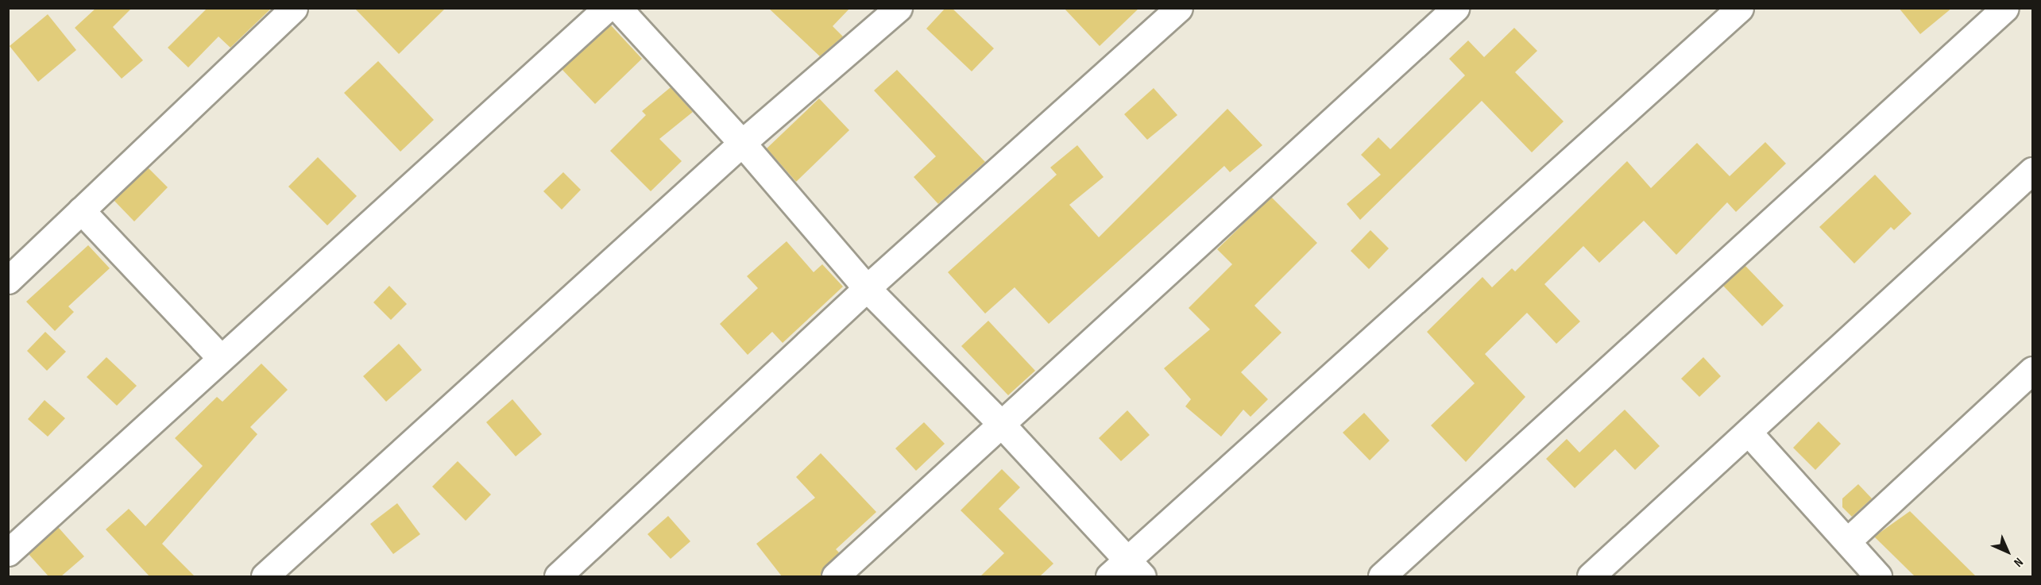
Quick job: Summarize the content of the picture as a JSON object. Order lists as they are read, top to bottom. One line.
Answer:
{"north":"bottom right"}
